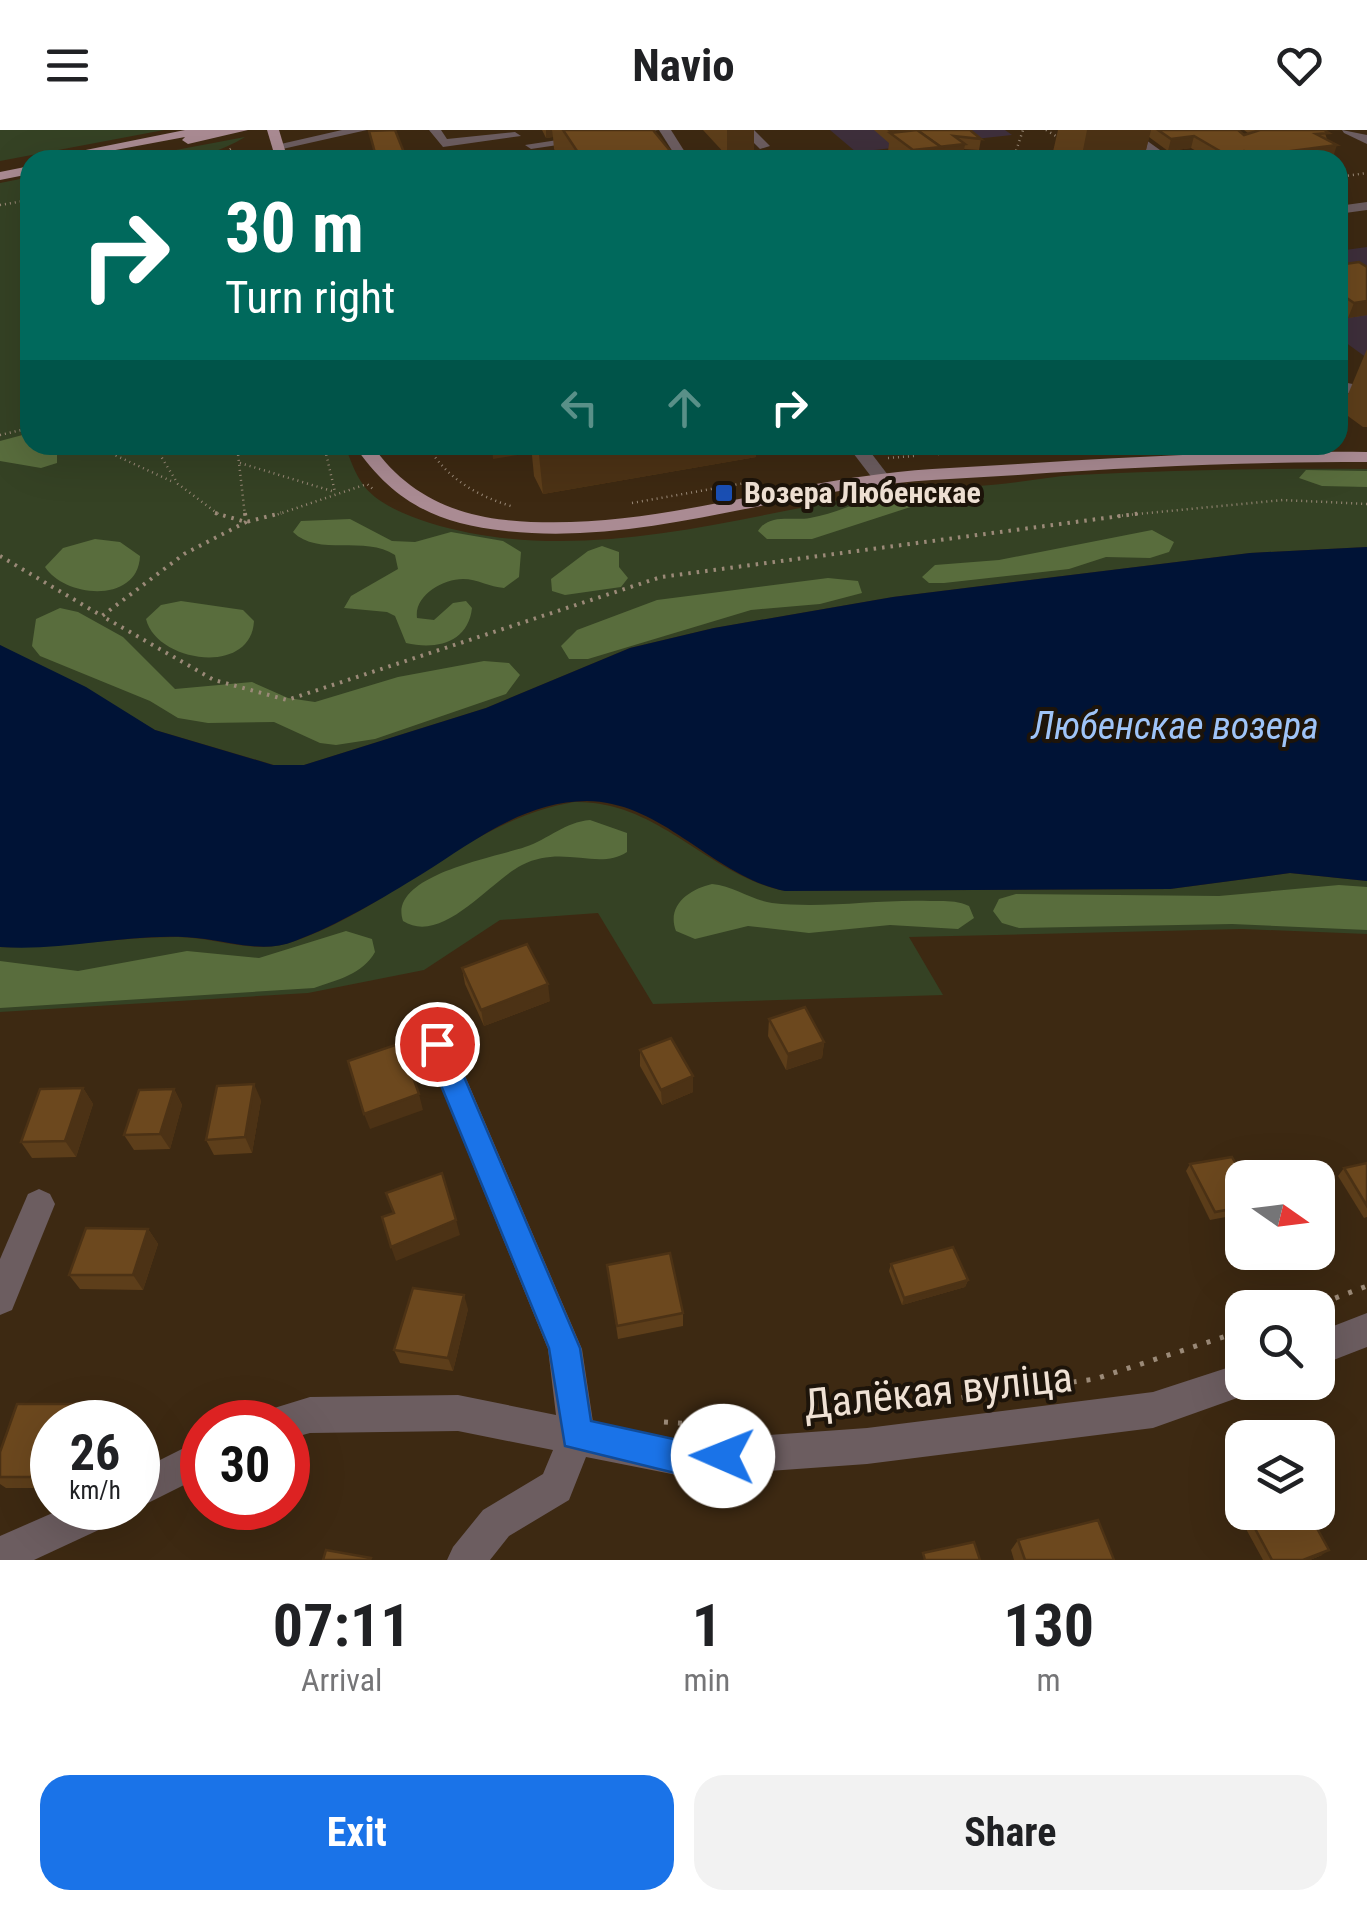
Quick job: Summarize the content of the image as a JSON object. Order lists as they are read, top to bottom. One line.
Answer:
{"streets":{"street":["Далёкая вуліца"]},"water":["Любенскае возера"],"places":{"transit":["Возера Любенскае"]},"north":"right","page":{"header":"Navio","turn":["30 m","Turn right"],"speed":"26 km/h","limit":"30","eta":["07:11","Arrival","1","min","130","m"],"buttons":["Exit","Share"]}}
